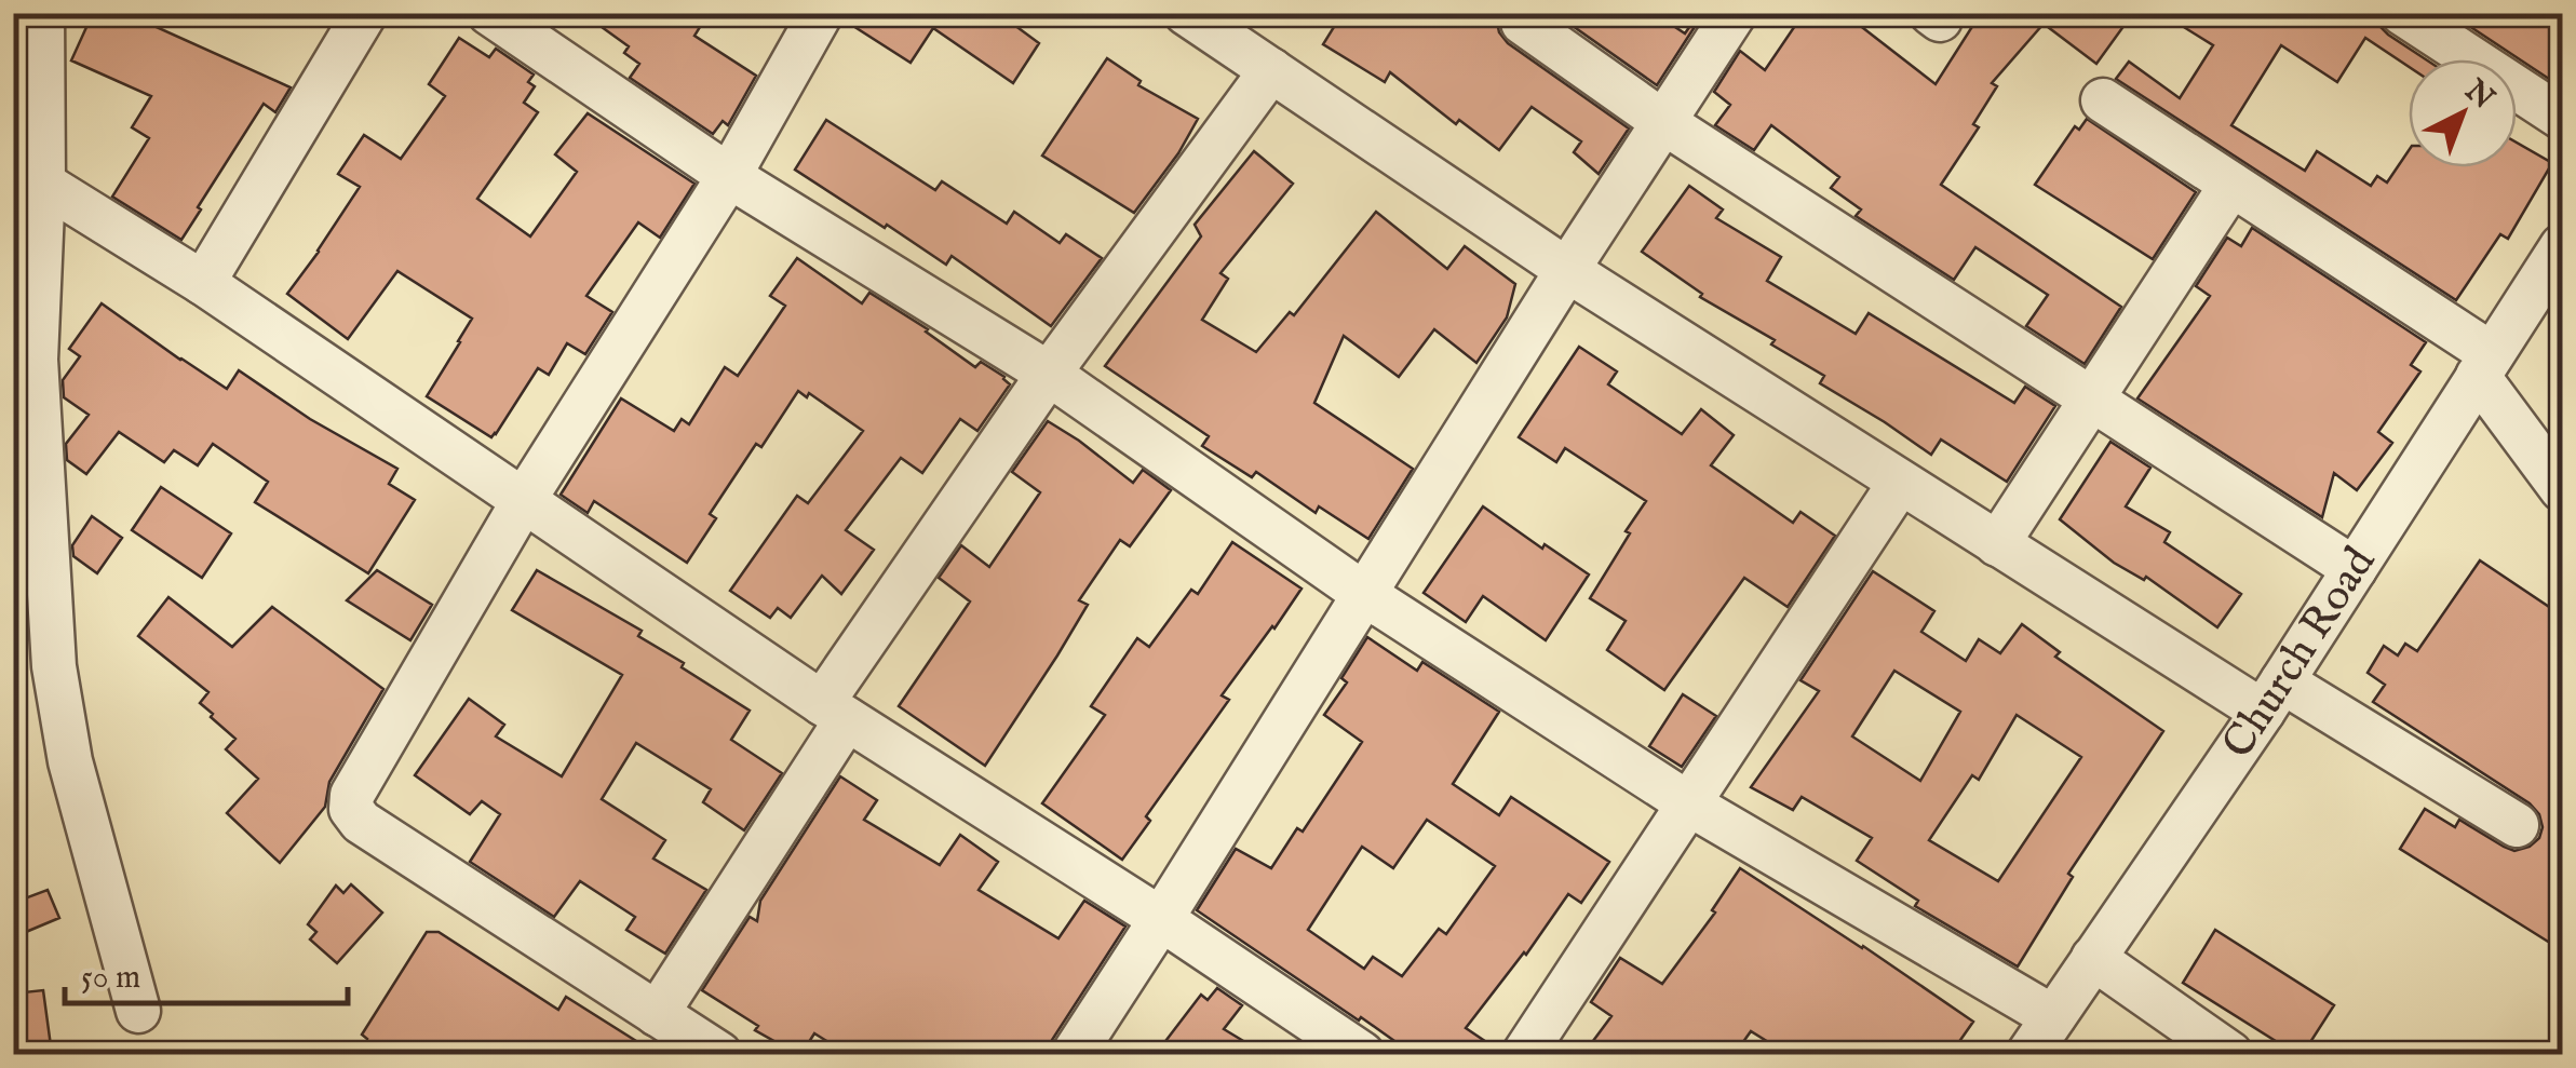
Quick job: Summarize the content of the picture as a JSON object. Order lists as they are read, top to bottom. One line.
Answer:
{"streets":{"street":["Church Road"]},"scale_bar":"50 m","north":"top right"}
